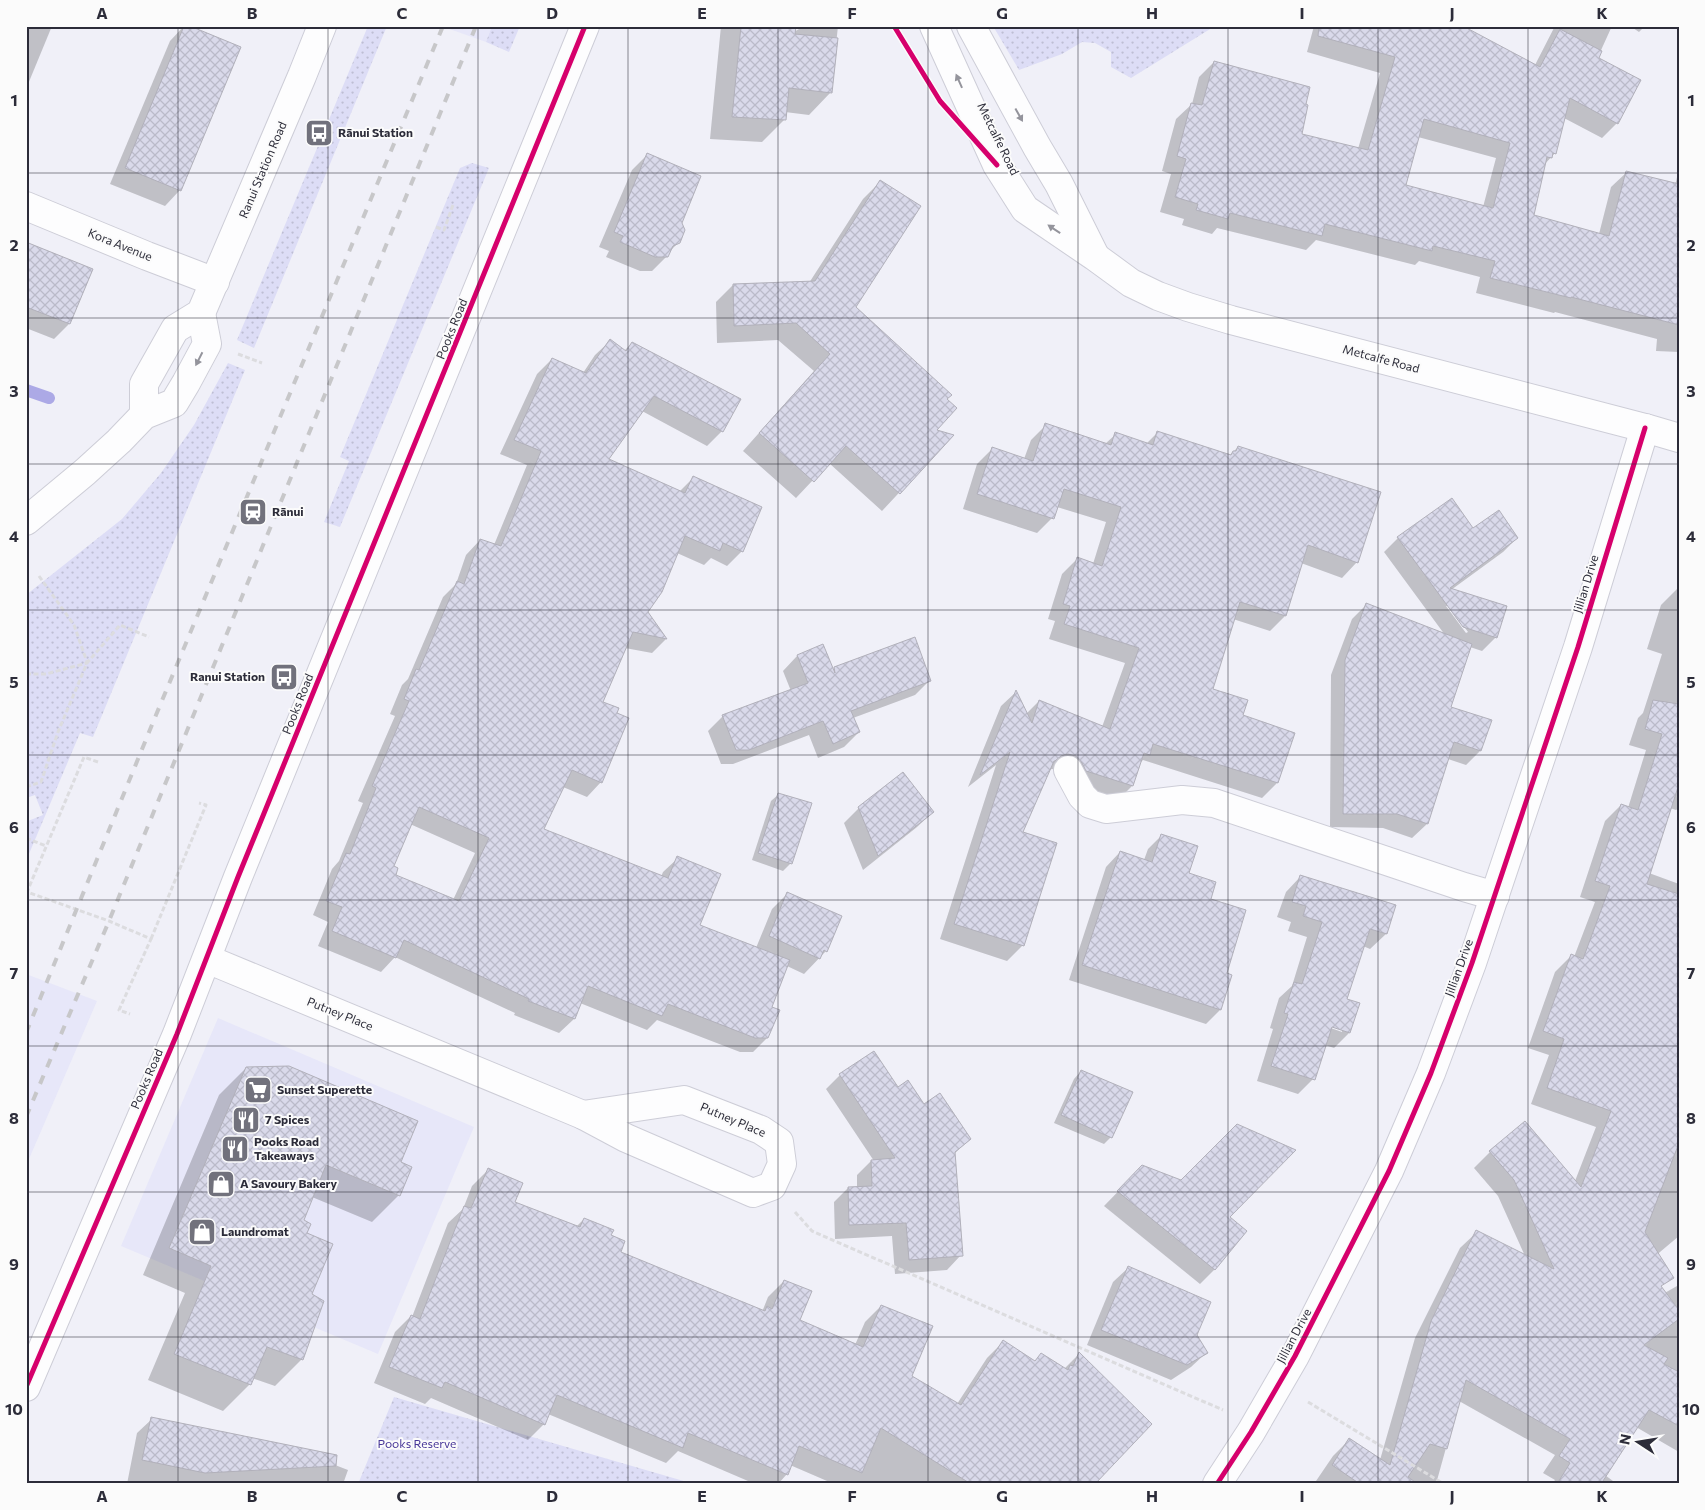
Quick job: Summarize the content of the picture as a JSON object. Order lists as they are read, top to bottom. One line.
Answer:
{"streets":{"street":["Metcalfe Road","Ranui Station Road","Kora Avenue","Pooks Road","Jillian Drive","Putney Place"]},"crossings":[["Metcalfe Road","Jillian Drive"],["Ranui Station Road","Kora Avenue"],["Pooks Road","Putney Place"]],"parks":["Pooks Reserve"],"places":{"bus stop":["Rānui Station","Ranui Station"],"station":["Rānui"],"supermarket":["Sunset Superette"],"restaurant":["7 Spices","Pooks Road Takeaways"],"shop":["A Savoury Bakery","Laundromat"]},"north":"left","grid":{"columns":["A","B","C","D","E","F","G","H","I","J","K"],"rows":["1","2","3","4","5","6","7","8","9","10"]}}
